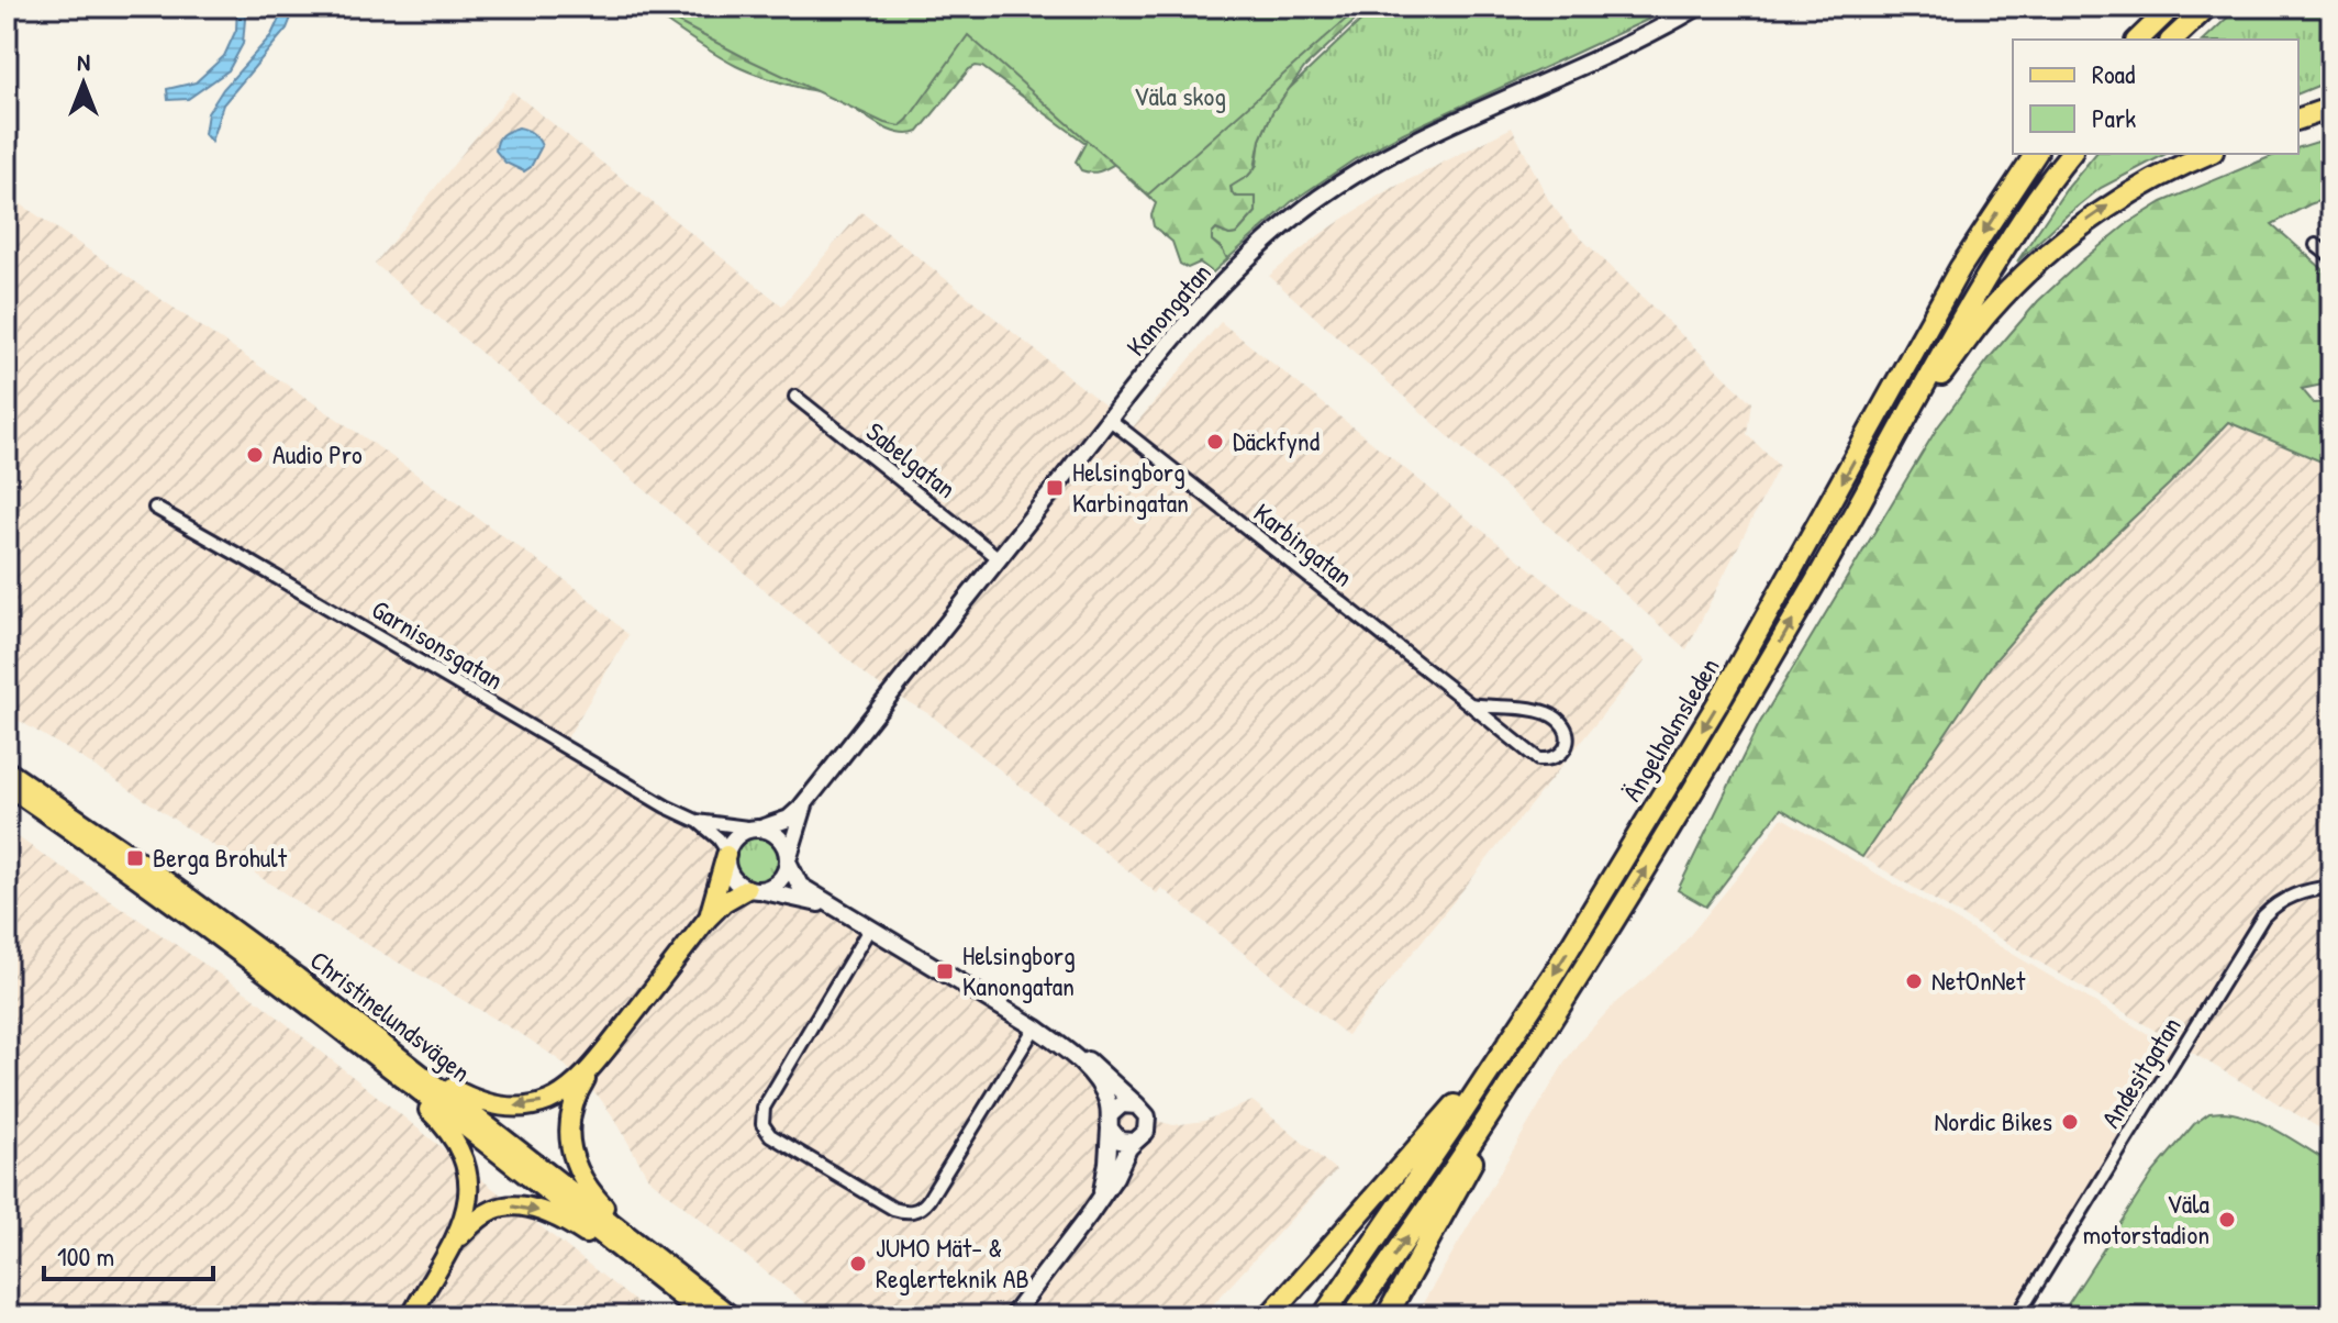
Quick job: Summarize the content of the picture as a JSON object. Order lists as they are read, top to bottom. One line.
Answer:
{"streets":{"highway":["Ängelholmsleden"],"main road":["Christinelundsvägen"],"street":["Kanongatan","Sabelgatan","Karbingatan","Garnisonsgatan","Andesitgatan"]},"crossings":[["Kanongatan","Sabelgatan"],["Kanongatan","Karbingatan"],["Kanongatan","Garnisonsgatan"]],"parks":["Väla skog"],"places":{"other":["Däckfynd","Audio Pro","NetOnNet","Nordic Bikes","Väla motorstadion","JUMO Mät- & Reglerteknik AB"],"transit":["Helsingborg Karbingatan","Berga Brohult","Helsingborg Kanongatan"]},"legend":["Road","Park"],"scale_bar":"100 m","north":"top"}
